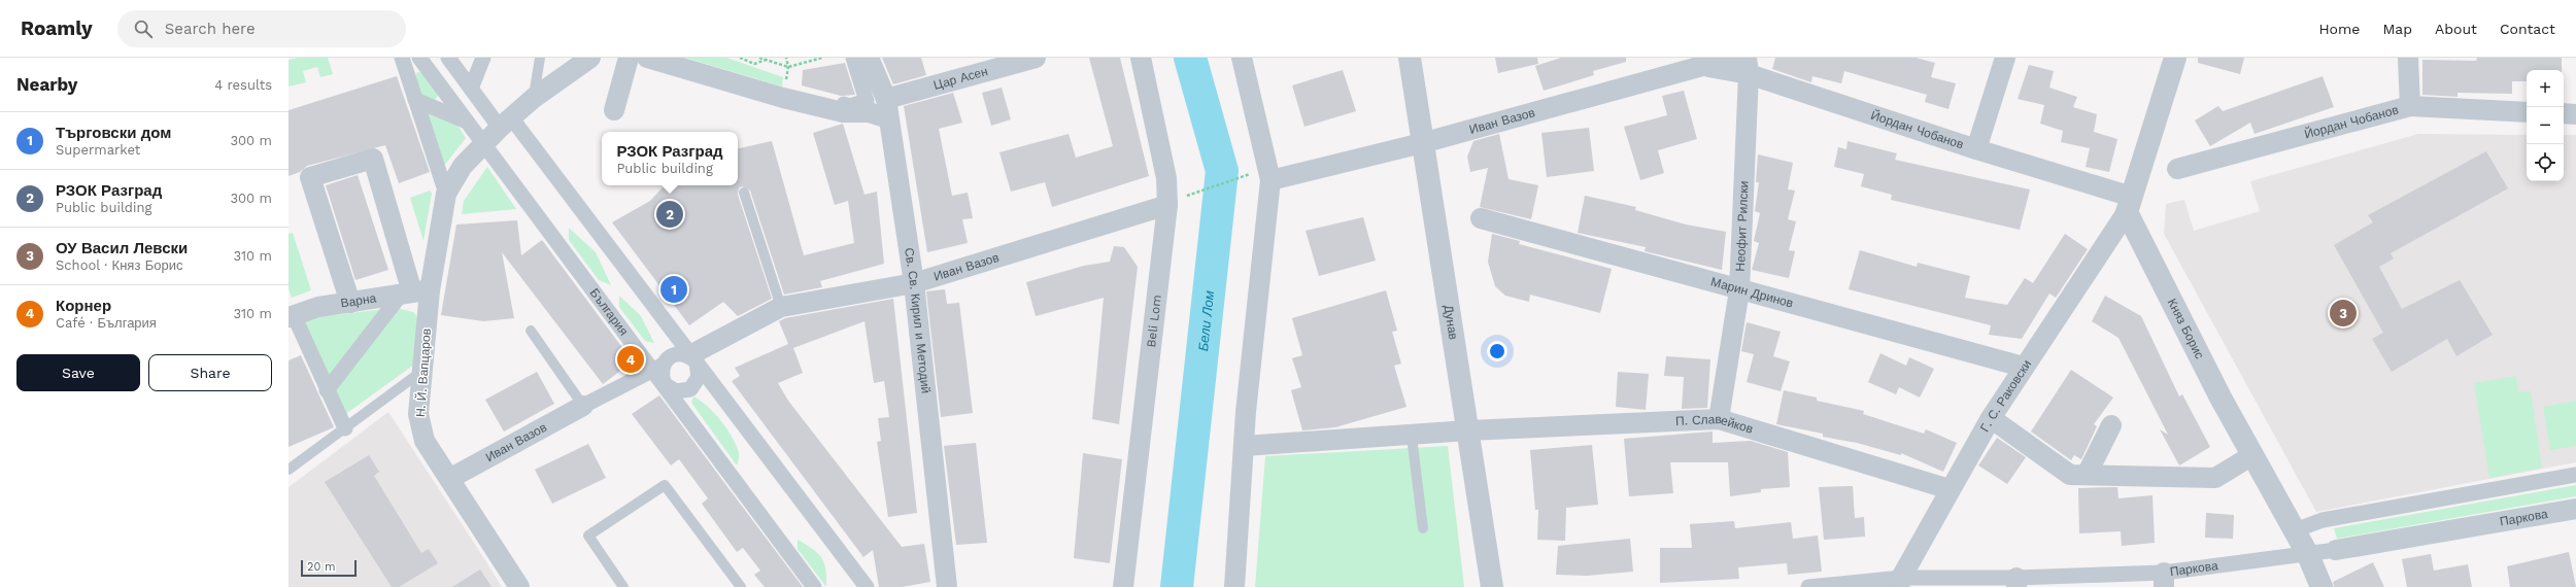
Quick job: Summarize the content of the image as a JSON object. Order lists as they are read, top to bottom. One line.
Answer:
{"streets":{"street":["Цар Асен","Иван Вазов","Йордан Чобанов","Неофит Рилски","Марин Дринов","Варна","България","Св. Св. Кирил и Методий","Beli Lom","Дунав","Княз Борис","Н. Й. Вапцаров","Г. С. Раковски","П. Славейков","Паркова"]},"crossings":[["Цар Асен","Св. Св. Кирил и Методий"],["Иван Вазов","Йордан Чобанов"],["Иван Вазов","България"],["Иван Вазов","Св. Св. Кирил и Методий"],["Иван Вазов","Beli Lom"],["Иван Вазов","Дунав"],["Иван Вазов","Н. Й. Вапцаров"],["Йордан Чобанов","Неофит Рилски"],["Йордан Чобанов","Княз Борис"],["Йордан Чобанов","Г. С. Раковски"],["Неофит Рилски","Марин Дринов"],["Неофит Рилски","П. Славейков"],["Марин Дринов","Г. С. Раковски"],["Варна","Н. Й. Вапцаров"],["България","Н. Й. Вапцаров"],["Дунав","П. Славейков"],["Княз Борис","Г. С. Раковски"],["Княз Борис","Паркова"],["Г. С. Раковски","П. Славейков"],["Г. С. Раковски","Паркова"]],"water":["Бели Лом"],"scale_bar":"20 m","page":{"header":"Roamly","search":"Search here","nav":["Home","Map","About","Contact"],"heading":["Nearby","4 results"],"map_buttons":["+","−"],"list":[{"mark":"1","name":"Търговски дом","note":"Supermarket","value":"300 m"},{"mark":"2","name":"РЗОК Разград","note":"Public building","value":"300 m"},{"mark":"3","name":"ОУ Васил Левски","note":"School · Княз Борис","value":"310 m"},{"mark":"4","name":"Корнер","note":"Café · България","value":"310 m"}],"popup":["РЗОК Разград","Public building"],"pins":["2","1","3","4"],"buttons":["Save","Share"],"scale":"20 m"}}
